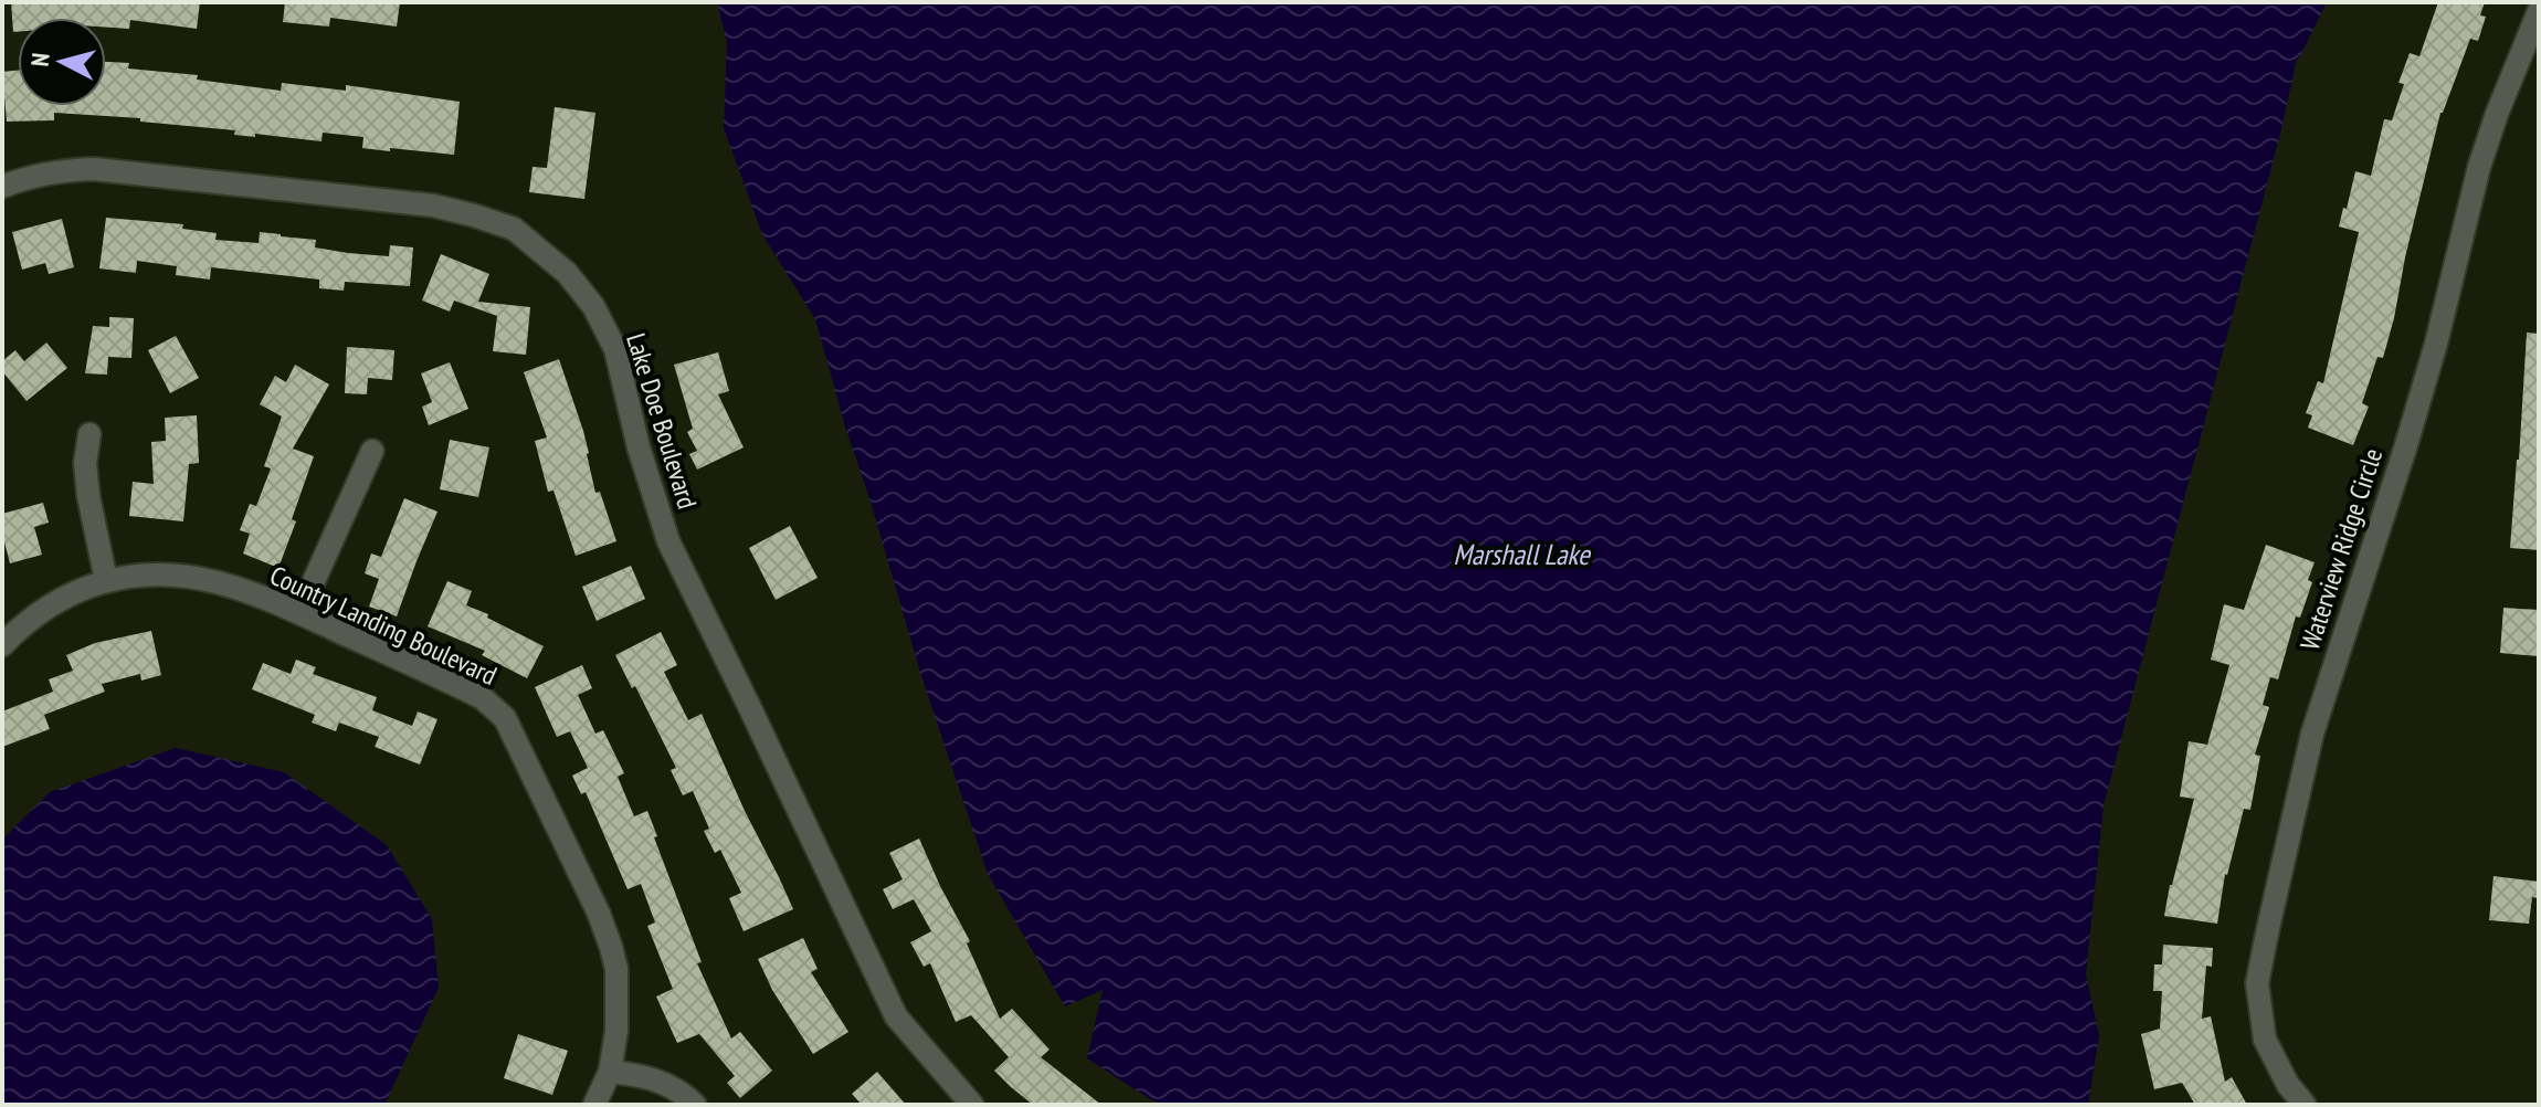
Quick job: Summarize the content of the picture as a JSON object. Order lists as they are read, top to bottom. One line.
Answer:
{"streets":{"street":["Lake Doe Boulevard","Waterview Ridge Circle","Country Landing Boulevard"]},"water":["Marshall Lake"],"north":"left"}
